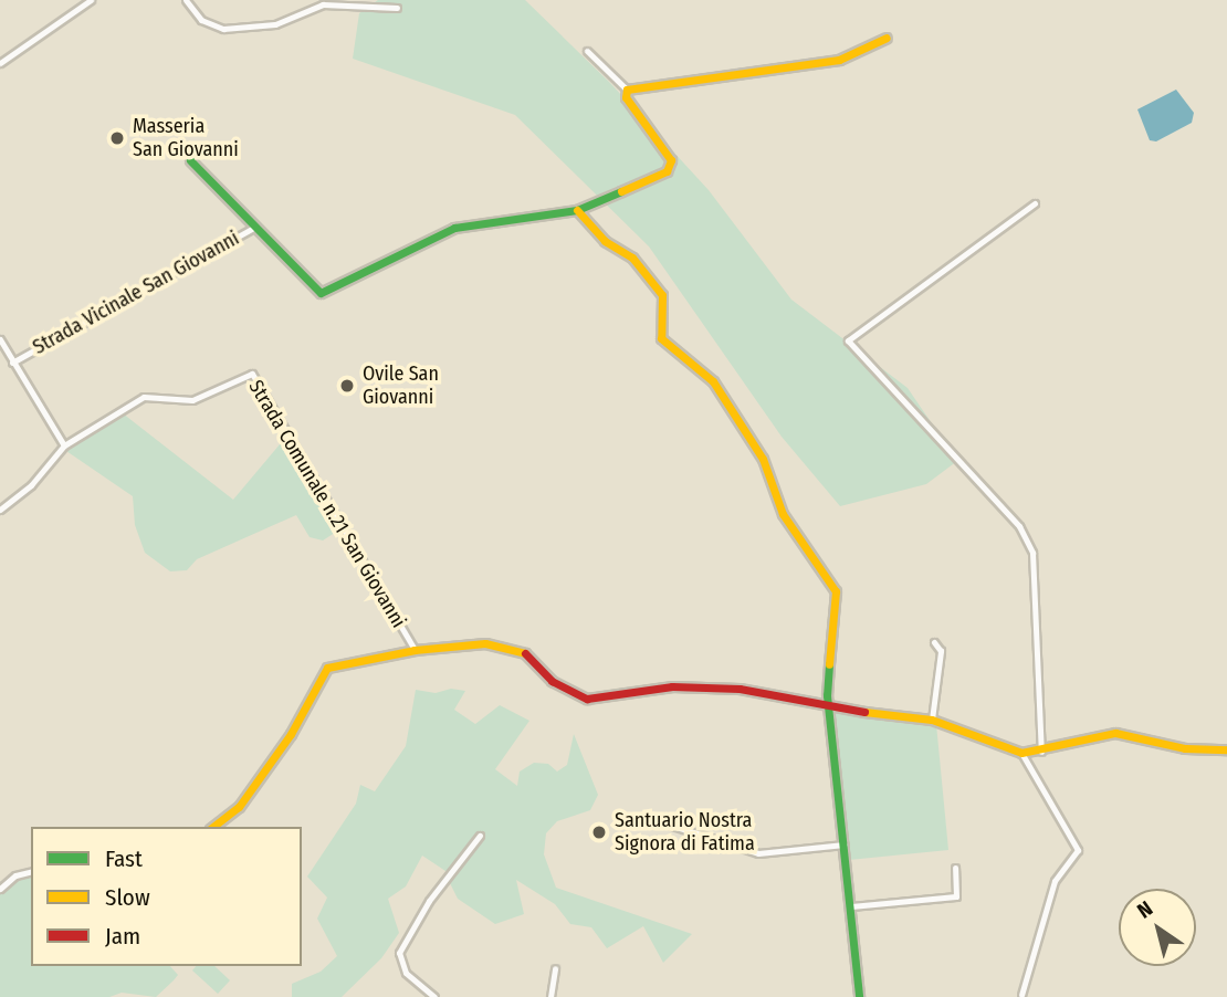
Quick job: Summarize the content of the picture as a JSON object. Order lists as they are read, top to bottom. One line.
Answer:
{"streets":{"street":["Strada Vicinale San Giovanni","Strada Comunale n.21 San Giovanni"]},"places":["Masseria San Giovanni","Ovile San Giovanni","Santuario Nostra Signora di Fatima"],"legend":["Fast","Slow","Jam"],"north":"top left"}
